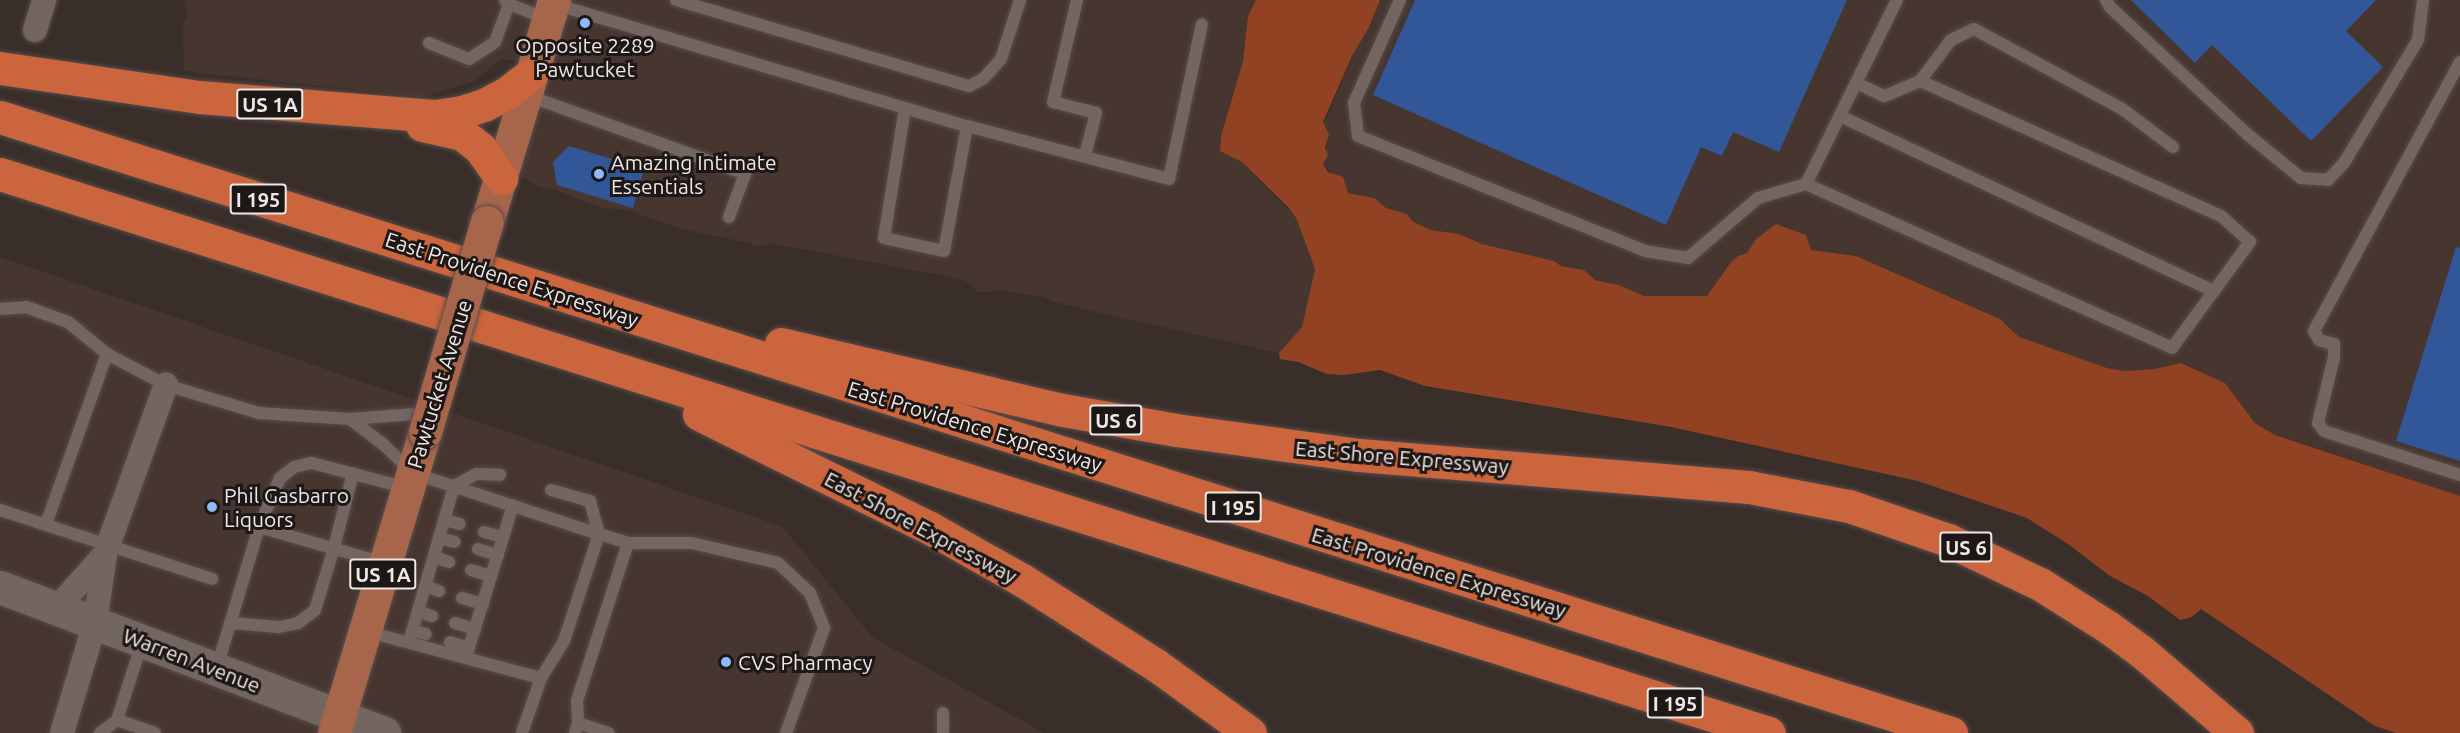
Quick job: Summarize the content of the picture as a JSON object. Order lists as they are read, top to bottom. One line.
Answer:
{"streets":{"highway":["US 1A","I 195","East Providence Expressway","US 6","East Shore Expressway"],"main road":["Pawtucket Avenue","Warren Avenue"]},"crossings":[["US 1A","Pawtucket Avenue"],["I 195","East Shore Expressway"],["East Providence Expressway","East Shore Expressway"],["Pawtucket Avenue","Warren Avenue"]],"places":["Opposite 2289 Pawtucket","Amazing Intimate Essentials","Phil Gasbarro Liquors","CVS Pharmacy"]}
